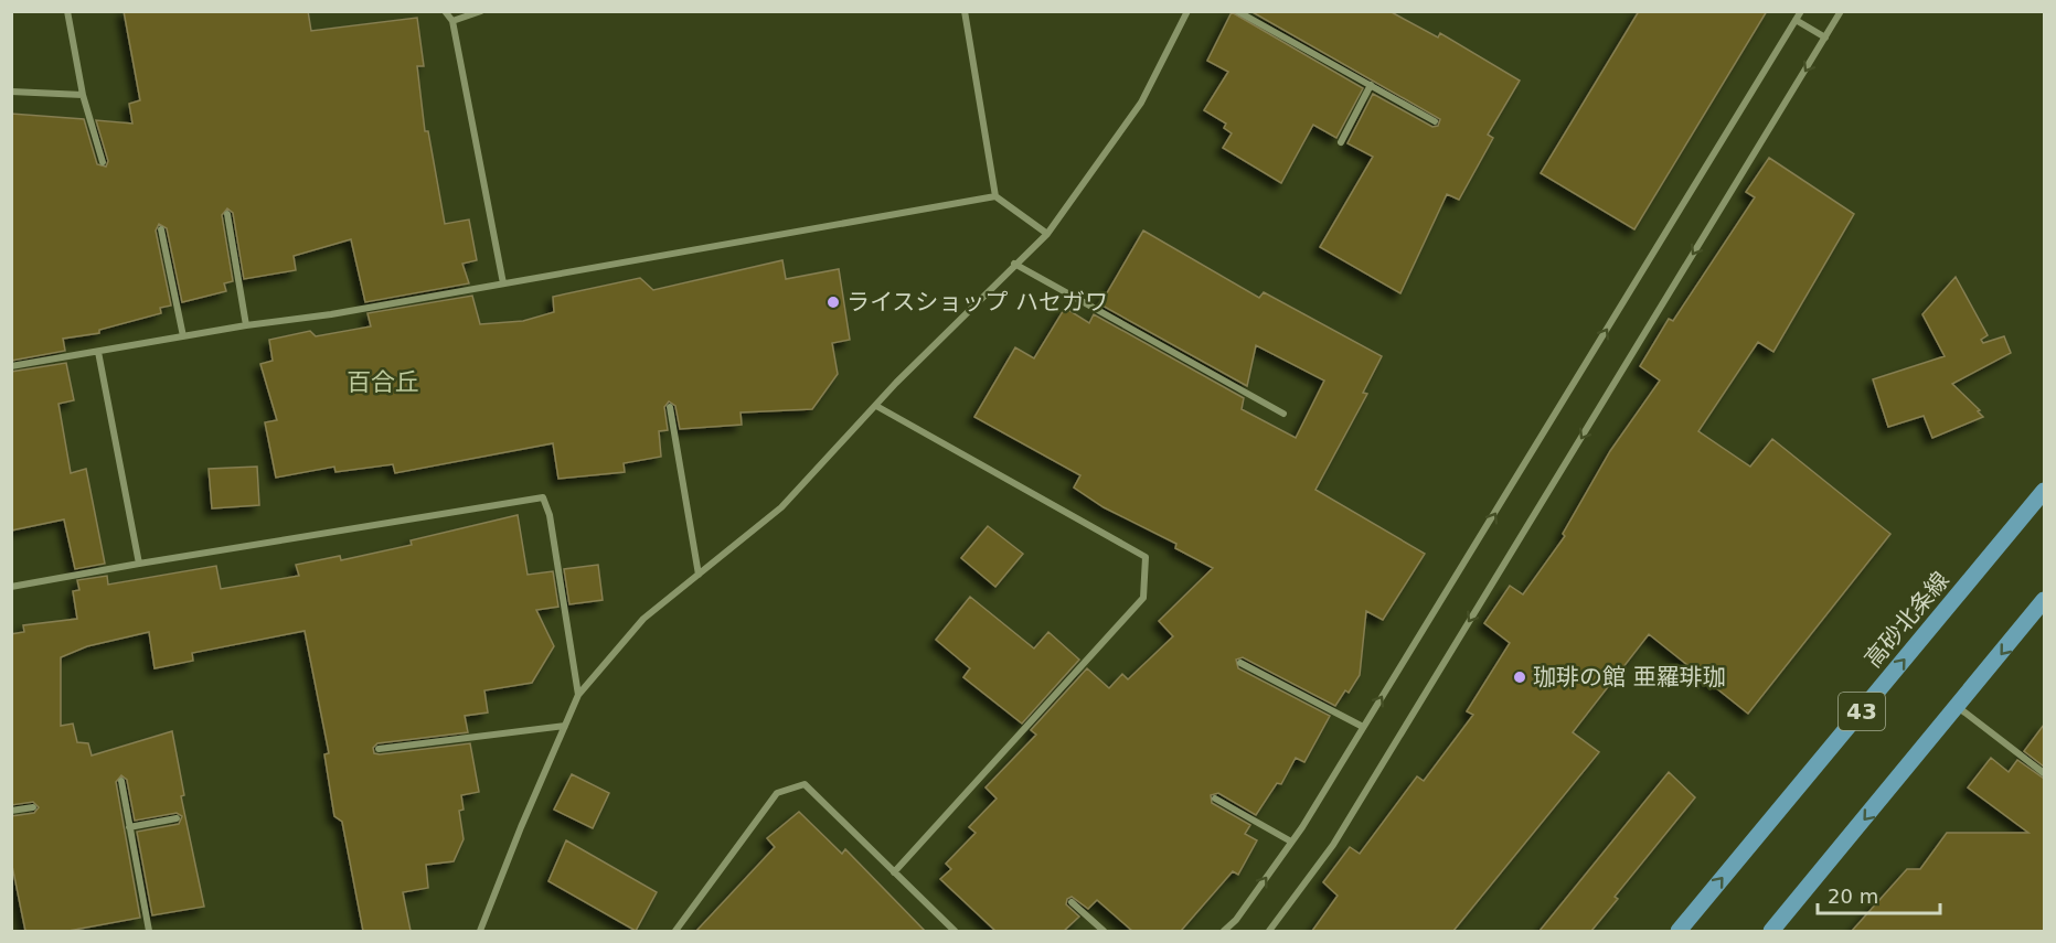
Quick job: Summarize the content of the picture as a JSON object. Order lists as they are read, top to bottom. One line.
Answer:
{"streets":{"main road":["高砂北条線","43"]},"districts":["百合丘"],"places":["ライスショップ ハセガワ","珈琲の館 亜羅琲珈"],"scale_bar":"20 m"}
